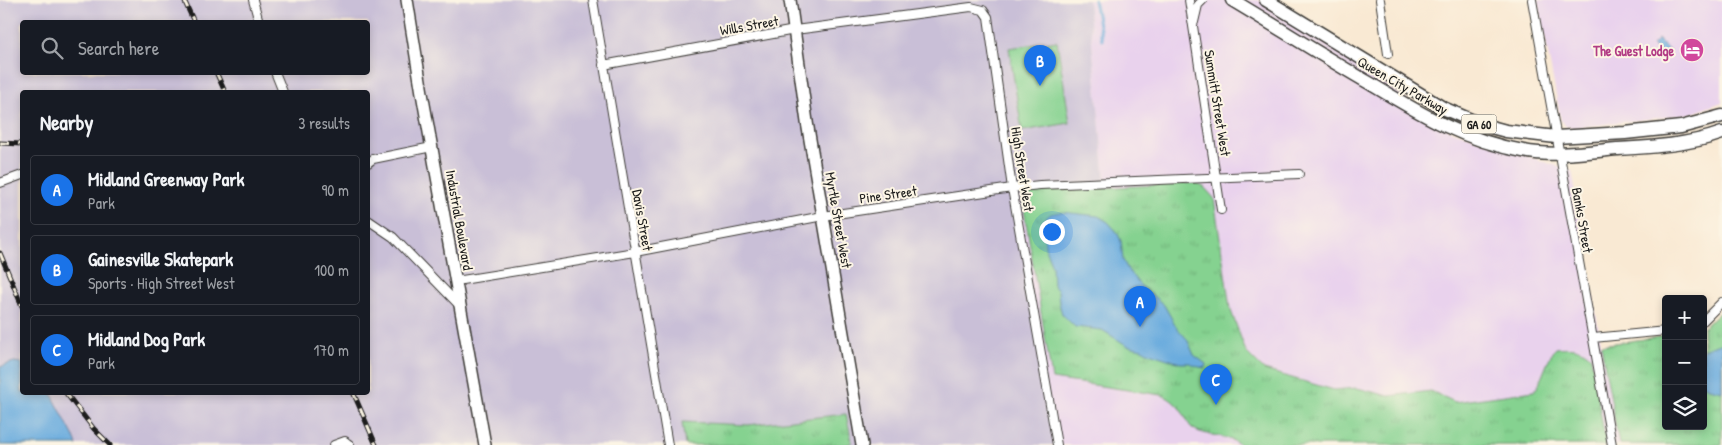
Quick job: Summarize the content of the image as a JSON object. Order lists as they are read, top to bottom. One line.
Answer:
{"streets":{"main road":["Queen City Parkway","GA 60"],"street":["Wills Street","Summitt Street West","High Street West","Pine Street","Industrial Boulevard","Davis Street","Myrtle Street West","Banks Street"]},"crossings":[["Wills Street","High Street West"],["Wills Street","Davis Street"],["Wills Street","Myrtle Street West"],["Queen City Parkway","Banks Street"],["Summitt Street West","Pine Street"],["High Street West","Pine Street"],["Pine Street","Industrial Boulevard"],["Pine Street","Davis Street"],["Pine Street","Myrtle Street West"]],"places":{"hotel":["The Guest Lodge"]},"page":{"search":"Search here","pins":["B","A","C"],"heading":["Nearby","3 results"],"list":[{"mark":"A","name":"Midland Greenway Park","note":"Park","value":"90 m"},{"mark":"B","name":"Gainesville Skatepark","note":"Sports · High Street West","value":"100 m"},{"mark":"C","name":"Midland Dog Park","note":"Park","value":"170 m"}],"map_buttons":["+","−"]}}
